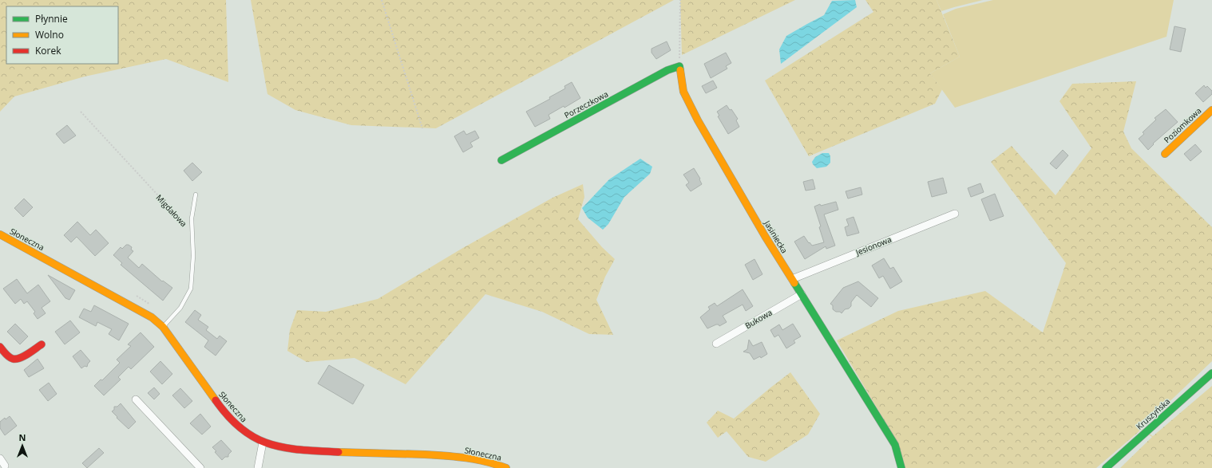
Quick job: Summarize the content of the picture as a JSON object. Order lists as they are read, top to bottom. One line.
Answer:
{"streets":{"street":["Porzeczkowa","Poziomkowa","Jasiniecka","Słoneczna","Jesionowa","Bukowa","Kruszyńska"],"lane":["Migdałowa"]},"crossings":[["Porzeczkowa","Jasiniecka"],["Migdałowa","Słoneczna"],["Jasiniecka","Jesionowa"],["Jasiniecka","Bukowa"]],"legend":["Płynnie","Wolno","Korek"],"north":"top"}
